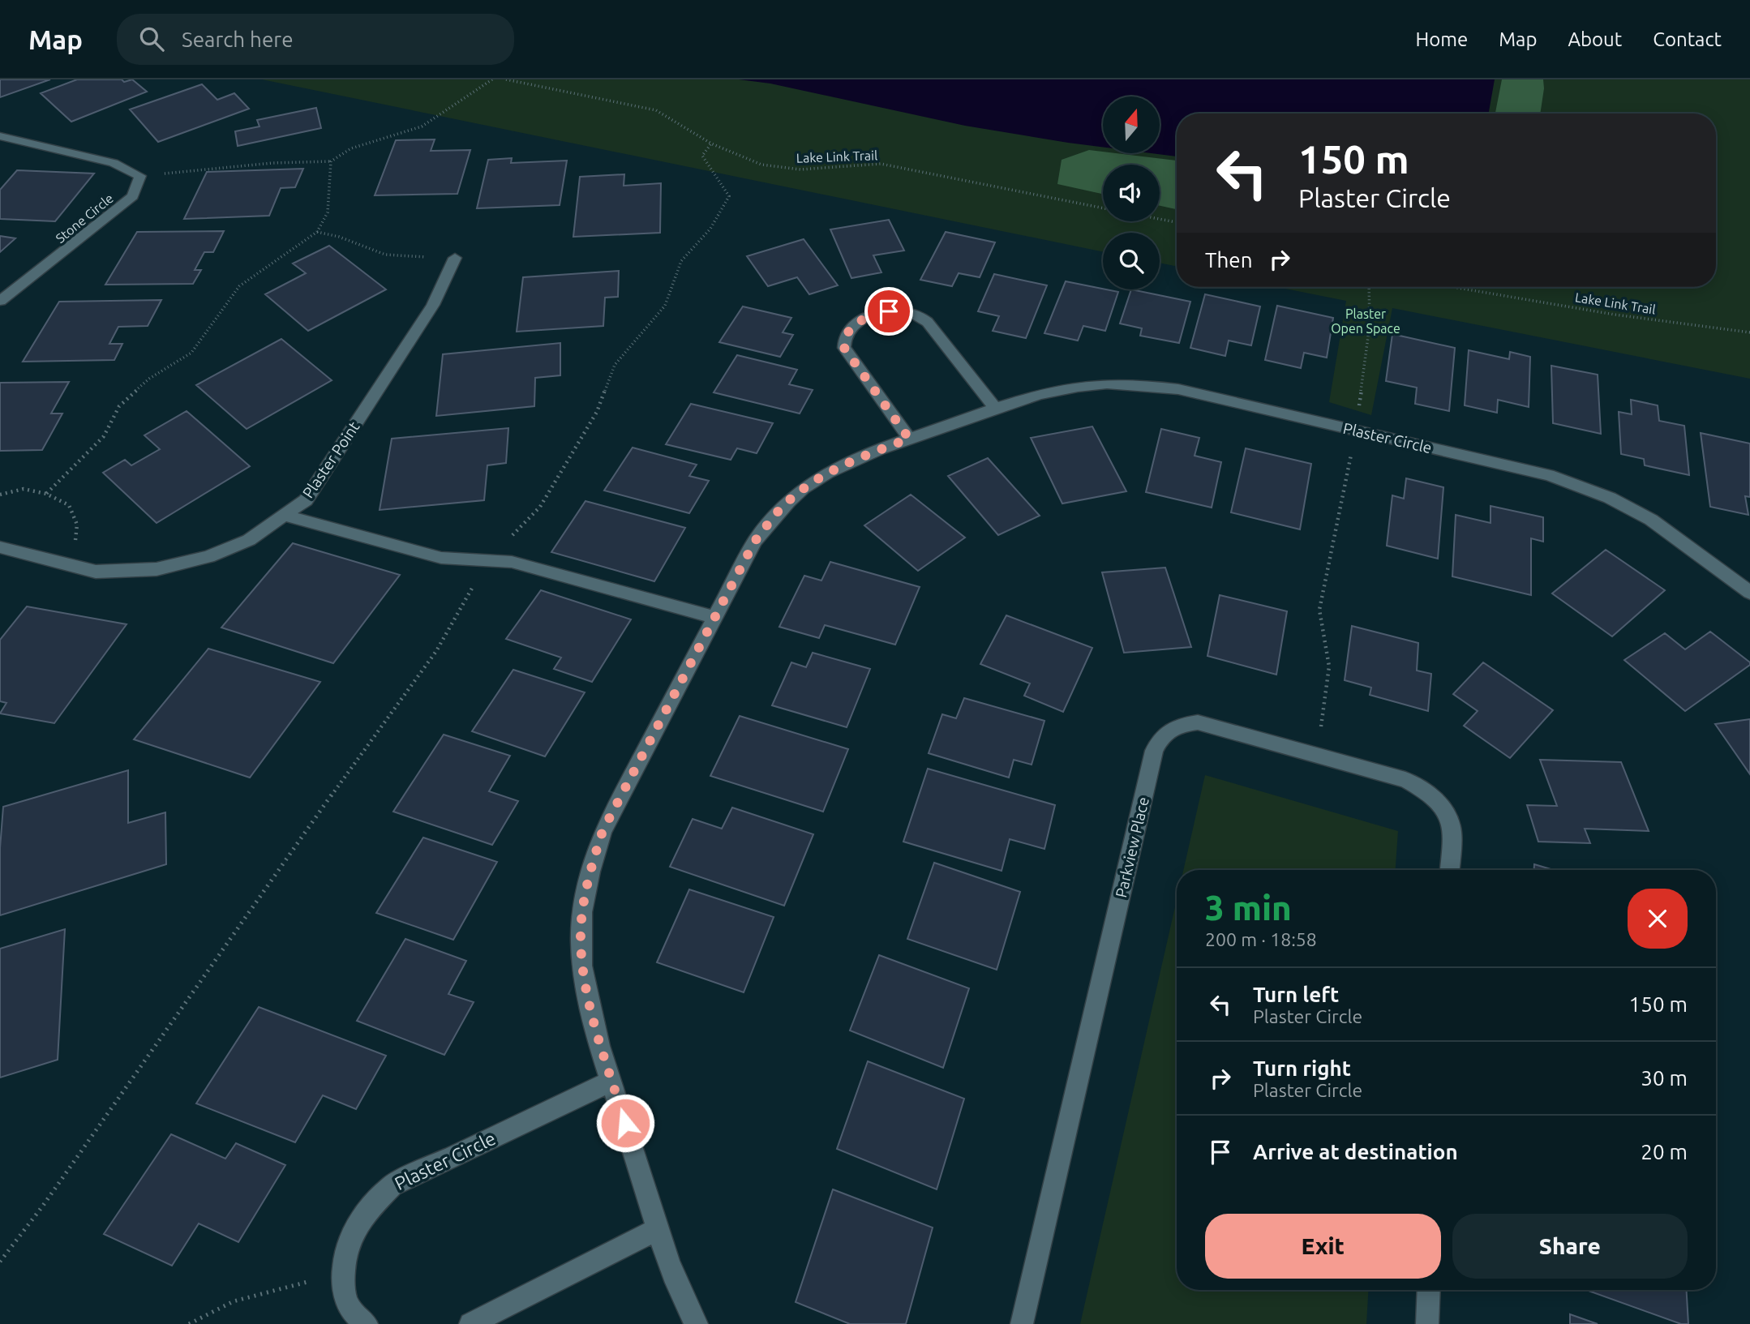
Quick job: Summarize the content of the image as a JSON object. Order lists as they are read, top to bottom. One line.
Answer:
{"streets":{"street":["Stone Circle","Plaster Circle","Plaster Point","Parkview Place"],"path":["Lake Link Trail"]},"parks":["Plaster Open Space"],"north":"top","page":{"header":"Map","search":"Search here","nav":["Home","Map","About","Contact"],"turn":["150 m","Plaster Circle"],"then":"Then","heading":["3 min","200 m · 18:58"],"list":[{"name":"Turn left","note":"Plaster Circle","value":"150 m"},{"name":"Turn right","note":"Plaster Circle","value":"30 m"},{"name":"Arrive at destination","value":"20 m"}],"buttons":["Exit","Share"]}}
